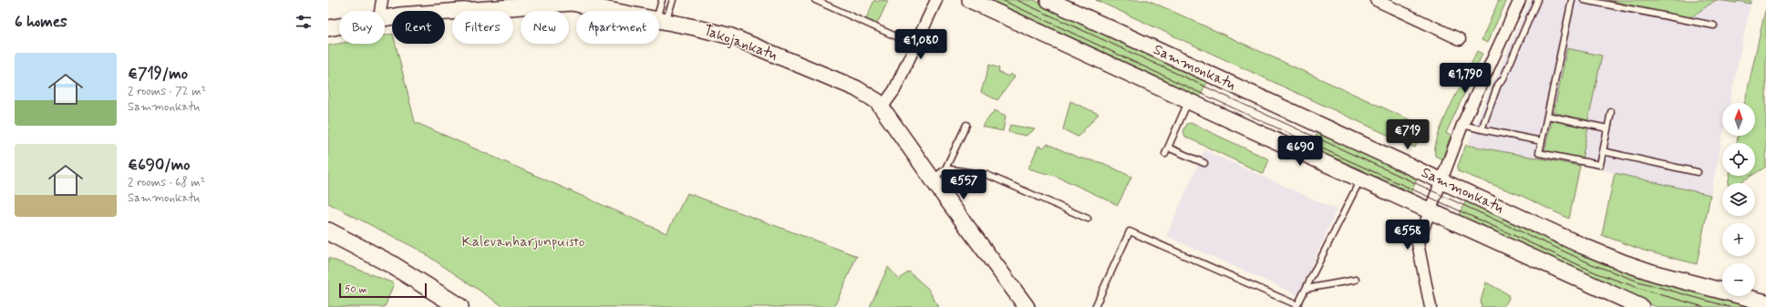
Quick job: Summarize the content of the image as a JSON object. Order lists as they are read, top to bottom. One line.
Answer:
{"streets":{"main road":["Takojankatu","Sammonkatu"]},"parks":["Kalevanharjunpuisto"],"scale_bar":"50 m","north":"top","page":{"heading":"6 homes","chip":["Buy","Rent","Filters","New","Apartment"],"price":["€1,080","€1,790","€719","€690","€557","€558"],"list":[{"name":"€719/mo","note":"2 rooms · 72 m² · Sammonkatu"},{"name":"€690/mo","note":"2 rooms · 68 m² · Sammonkatu"}],"map_buttons":["+","−"],"scale":"50 m"}}
